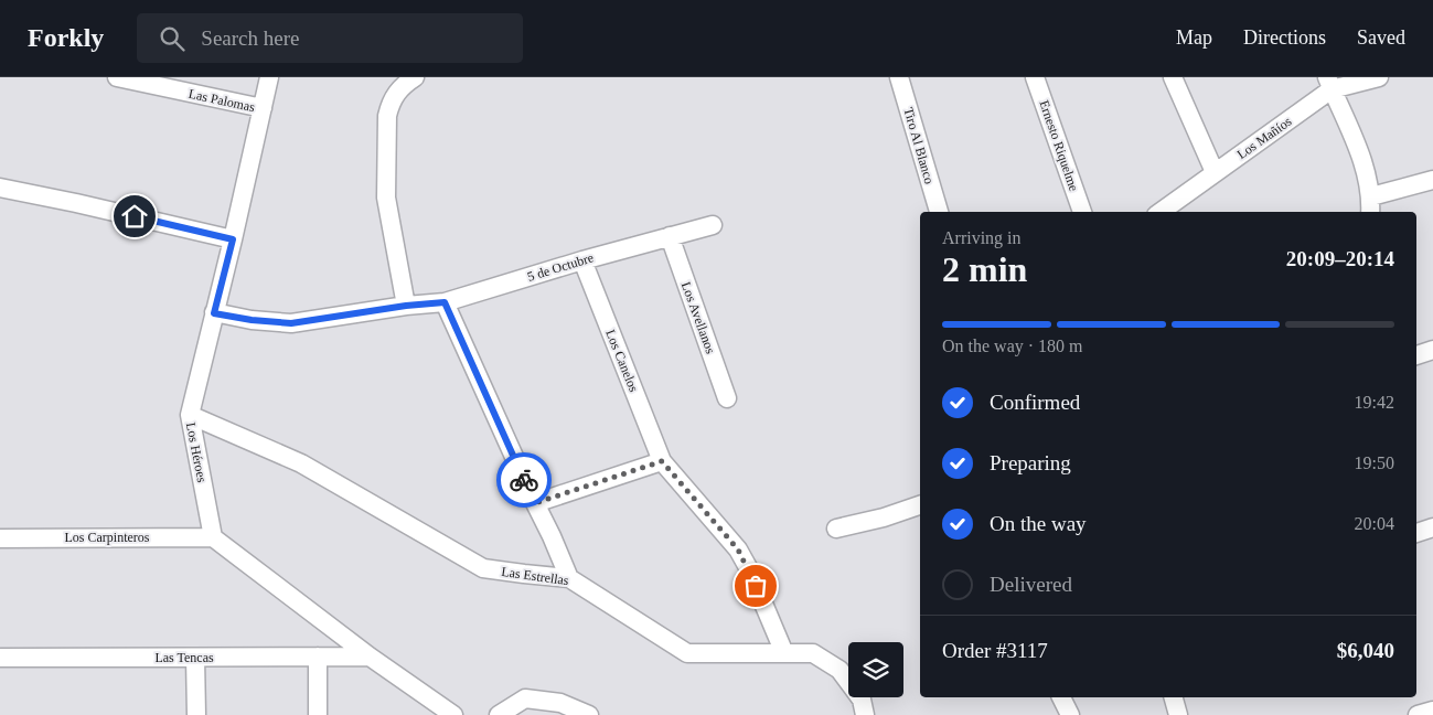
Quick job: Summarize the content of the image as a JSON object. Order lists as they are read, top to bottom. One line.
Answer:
{"streets":{"street":["Las Palomas","Los Mañíos","Tiro Al Blanco","Ernesto Riquelme","5 de Octubre","Los Avellanos","Los Canelos","Los Héroes","Los Carpinteros","Las Estrellas","Las Tencas"]},"crossings":[["Las Palomas","Los Héroes"],["5 de Octubre","Los Avellanos"],["5 de Octubre","Los Canelos"],["5 de Octubre","Los Héroes"],["Los Canelos","Las Estrellas"],["Los Héroes","Los Carpinteros"],["Los Héroes","Las Estrellas"]],"page":{"header":"Forkly","search":"Search here","nav":["Map","Directions","Saved"],"heading":["2 min","Arriving in","20:09–20:14"],"panel":["Order #3117","$6,040"],"bar":"On the way · 180 m","list":[["Confirmed","19:42"],["Preparing","19:50"],["On the way","20:04"],"Delivered"]}}
